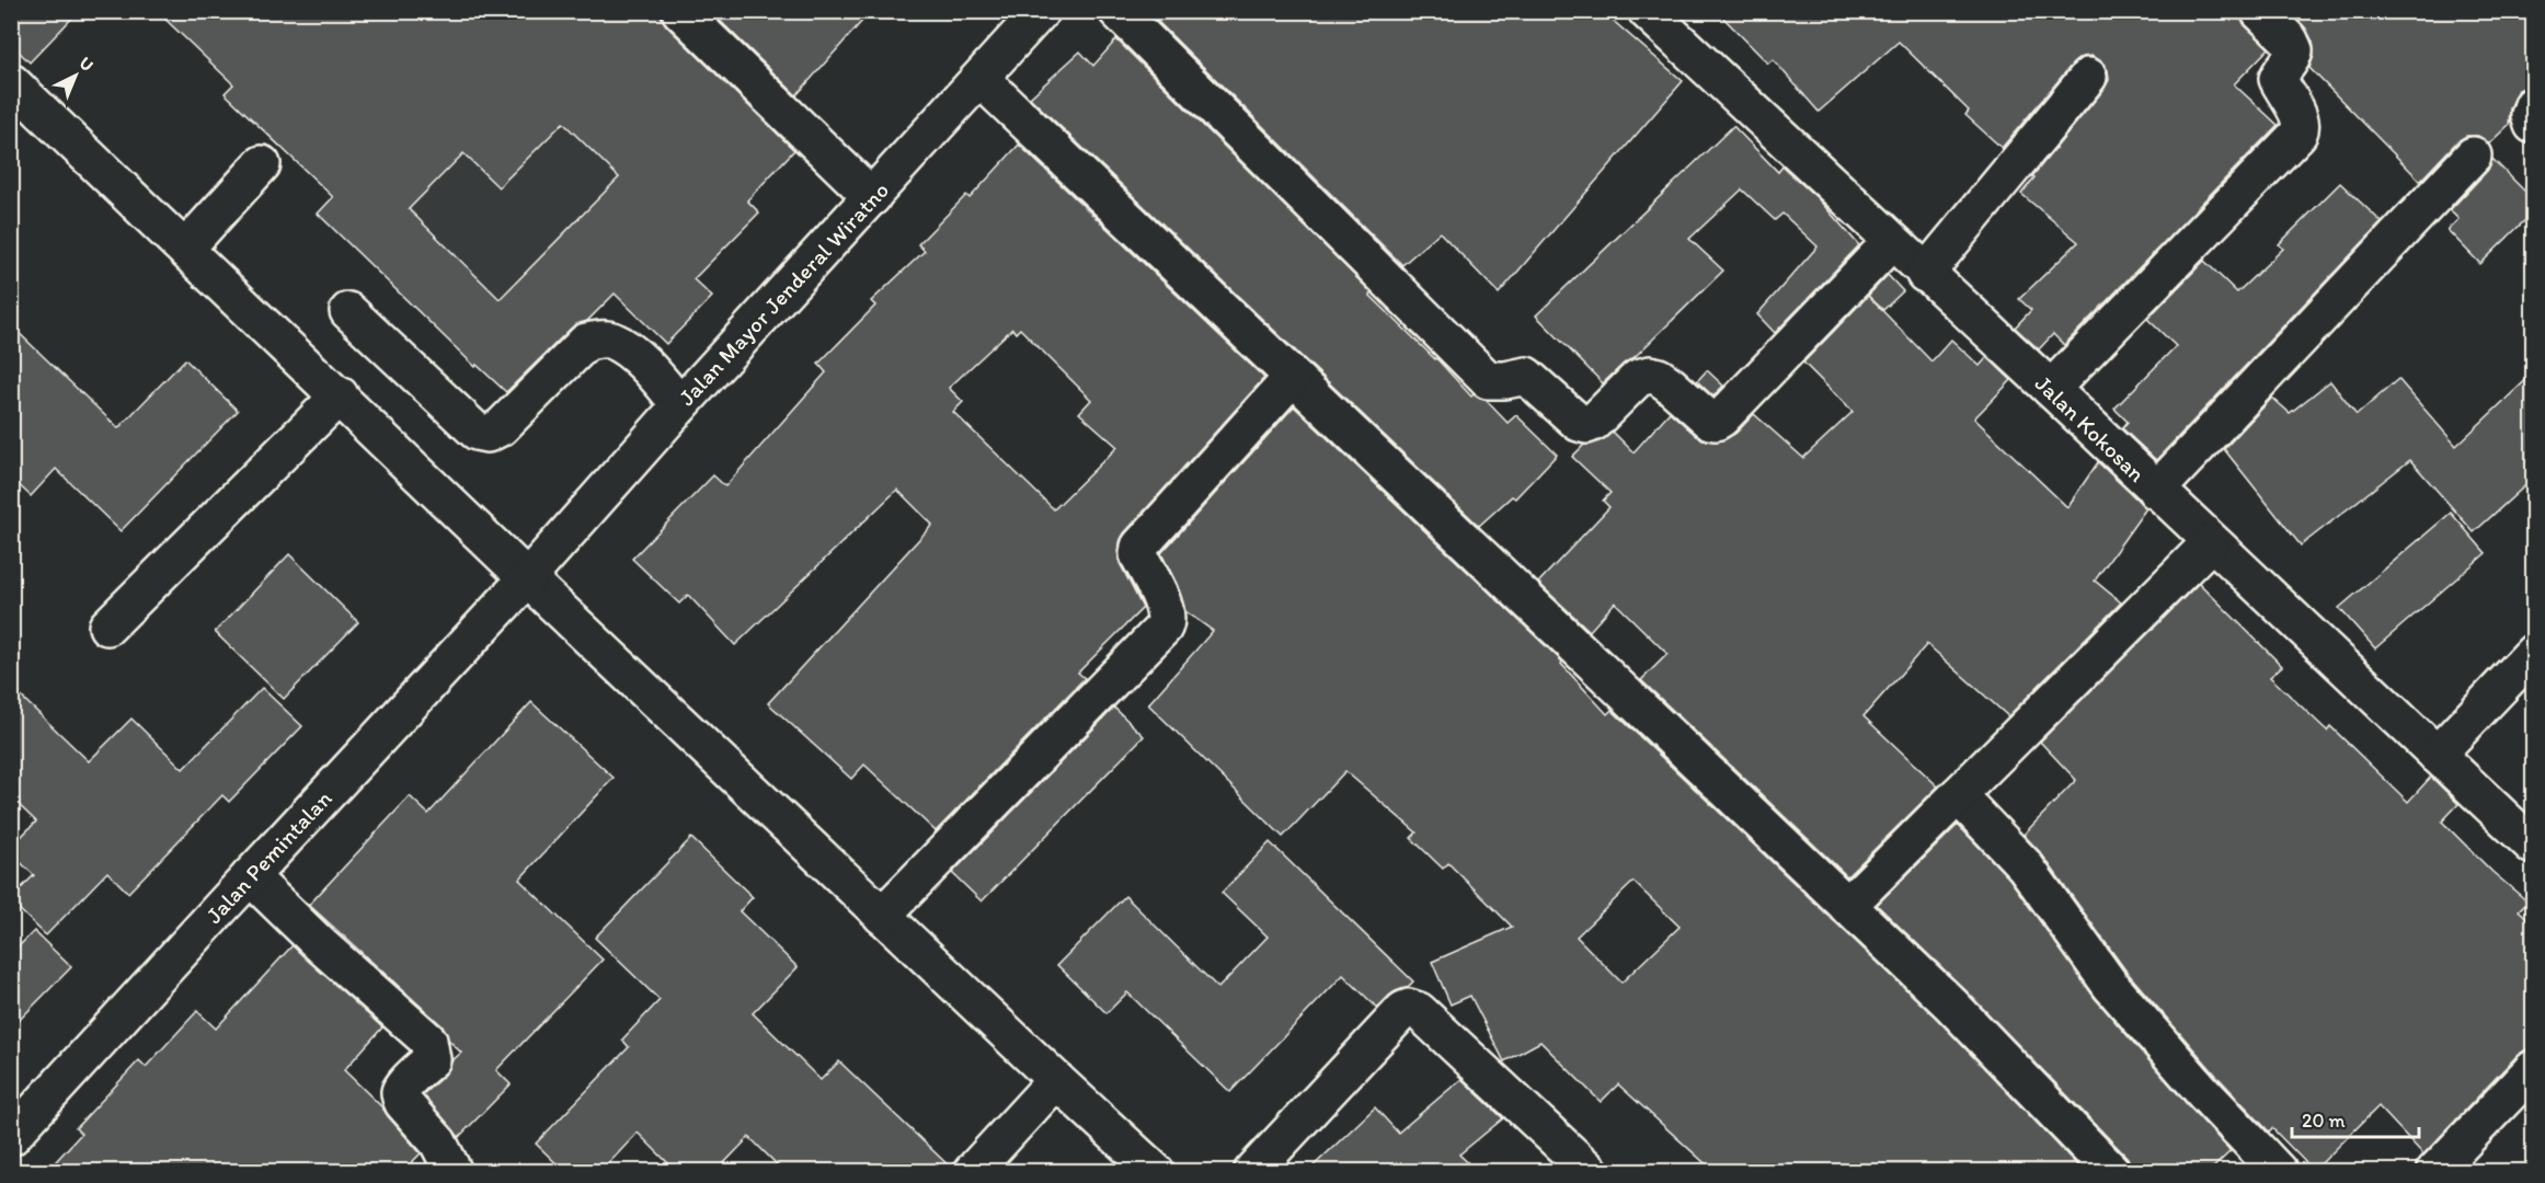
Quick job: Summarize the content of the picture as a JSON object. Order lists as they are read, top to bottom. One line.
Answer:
{"streets":{"street":["Jalan Mayor Jenderal Wiratno","Jalan Kokosan","Jalan Pemintalan"]},"crossings":[["Jalan Mayor Jenderal Wiratno","Jalan Pemintalan"]],"scale_bar":"20 m","north":"top right"}
